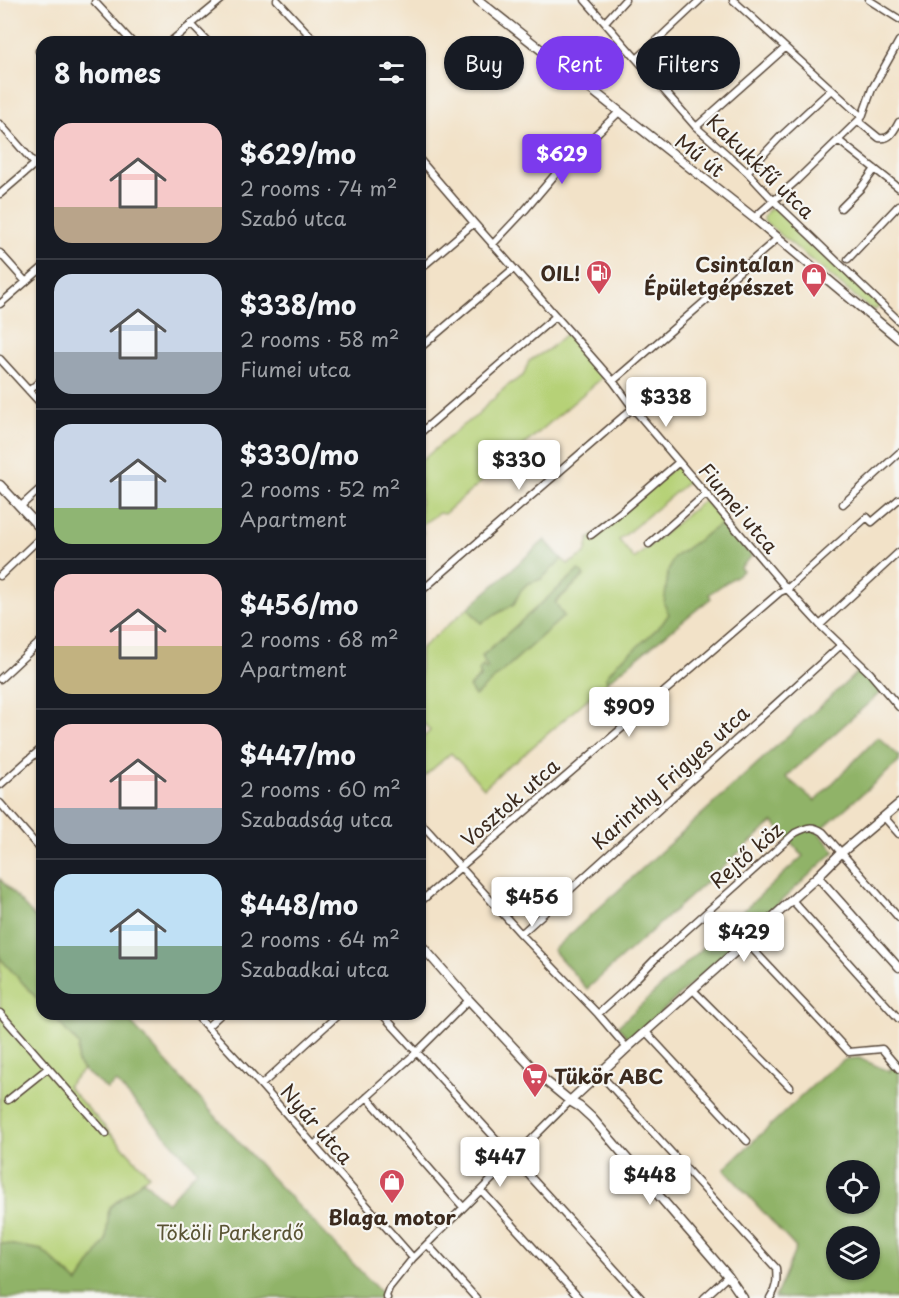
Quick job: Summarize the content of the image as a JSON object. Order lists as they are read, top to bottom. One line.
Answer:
{"streets":{"street":["Mű út","Kakukkfű utca","Fiumei utca","Karinthy Frigyes utca","Vosztok utca","Rejtő köz","Nyár utca"]},"crossings":[["Fiumei utca","Karinthy Frigyes utca"],["Fiumei utca","Vosztok utca"]],"parks":["Tököli Parkerdő"],"places":{"fuel station":["OIL!"],"shop":["Csintalan Épületgépészet","Blaga motor"],"supermarket":["Tükör ABC"]},"page":{"chip":["Buy","Rent","Filters"],"heading":"8 homes","list":[{"name":"$629/mo","note":"2 rooms · 74 m² · Szabó utca"},{"name":"$338/mo","note":"2 rooms · 58 m² · Fiumei utca"},{"name":"$330/mo","note":"2 rooms · 52 m² · Apartment"},{"name":"$456/mo","note":"2 rooms · 68 m² · Apartment"},{"name":"$447/mo","note":"2 rooms · 60 m² · Szabadság utca"},{"name":"$448/mo","note":"2 rooms · 64 m² · Szabadkai utca"}],"price":["$629","$338","$330","$909","$456","$429","$447","$448"]}}
